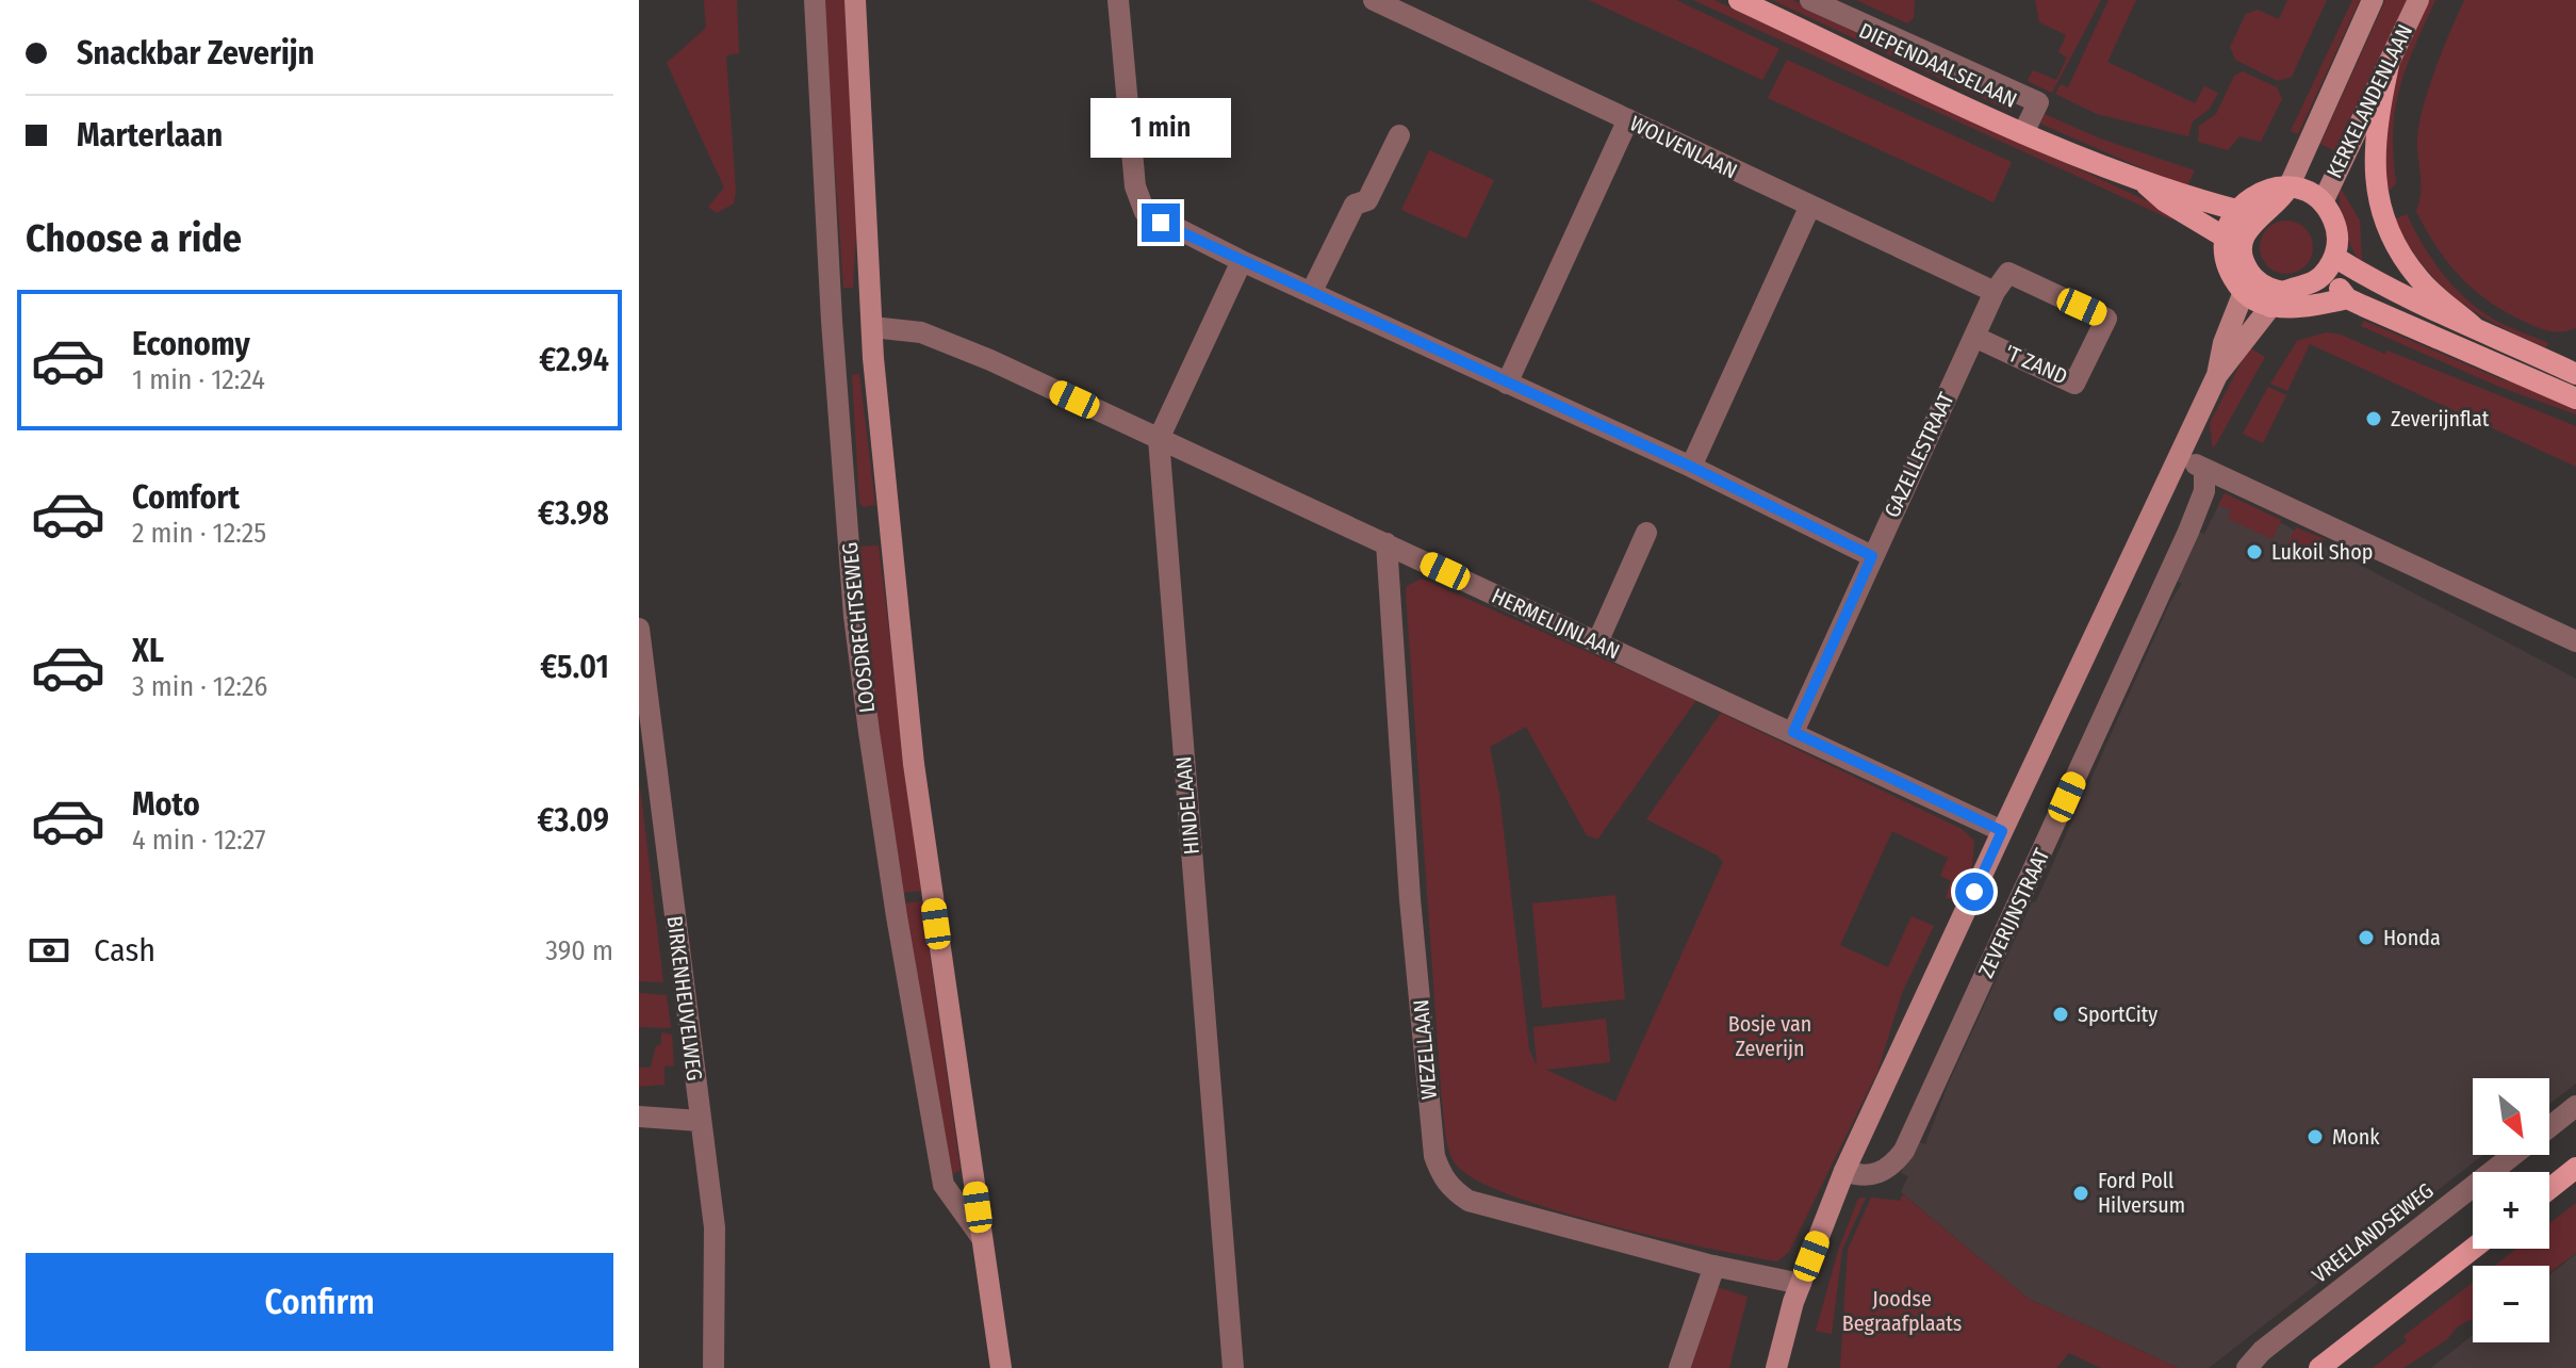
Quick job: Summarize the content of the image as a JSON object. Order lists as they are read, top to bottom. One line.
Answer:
{"streets":{"main road":["DIEPENDAALSELAAN"],"street":["KERKELANDENLAAN","WOLVENLAAN","'T ZAND","GAZELLESTRAAT","HERMELIJNLAAN","LOOSDRECHTSEWEG","HINDELAAN","ZEVERIJNSTRAAT","BIRKENHEUVELWEG","WEZELLAAN","VREELANDSEWEG"]},"crossings":[["DIEPENDAALSELAAN","KERKELANDENLAAN"],["WOLVENLAAN","GAZELLESTRAAT"],["'T ZAND","GAZELLESTRAAT"],["GAZELLESTRAAT","HERMELIJNLAAN"],["HERMELIJNLAAN","LOOSDRECHTSEWEG"],["HERMELIJNLAAN","HINDELAAN"],["HERMELIJNLAAN","WEZELLAAN"]],"parks":["Bosje van Zeverijn","Joodse Begraafplaats"],"places":["Zeverijnflat","Lukoil Shop","Honda","SportCity","Monk","Ford Poll Hilversum"],"north":"bottom right","page":{"banner":["Snackbar Zeverijn","Marterlaan"],"bubble":"1 min","heading":"Choose a ride","list":[{"name":"Economy","note":"1 min · 12:24","value":"€2.94"},{"name":"Comfort","note":"2 min · 12:25","value":"€3.98"},{"name":"XL","note":"3 min · 12:26","value":"€5.01"},{"name":"Moto","note":"4 min · 12:27","value":"€3.09"}],"pay":["Cash","390 m"],"map_buttons":["+","−"],"buttons":"Confirm"}}
